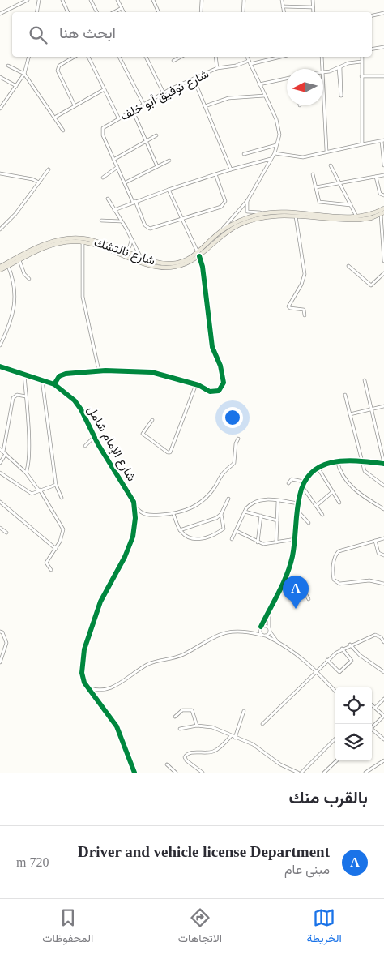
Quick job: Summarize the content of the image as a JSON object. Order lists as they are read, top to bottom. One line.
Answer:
{"streets":{"main road":["شارع نالتشك"],"street":["شارع توفيق أبو خلف","شارع الإمام شامل"]},"north":"left","page":{"search":"ابحث هنا","pins":"A","heading":"بالقرب منك","list":[{"mark":"A","name":"Driver and vehicle license Department","note":"مبنى عام","value":"720 m"}],"nav":["الخريطة","الاتجاهات","المحفوظات"]}}
